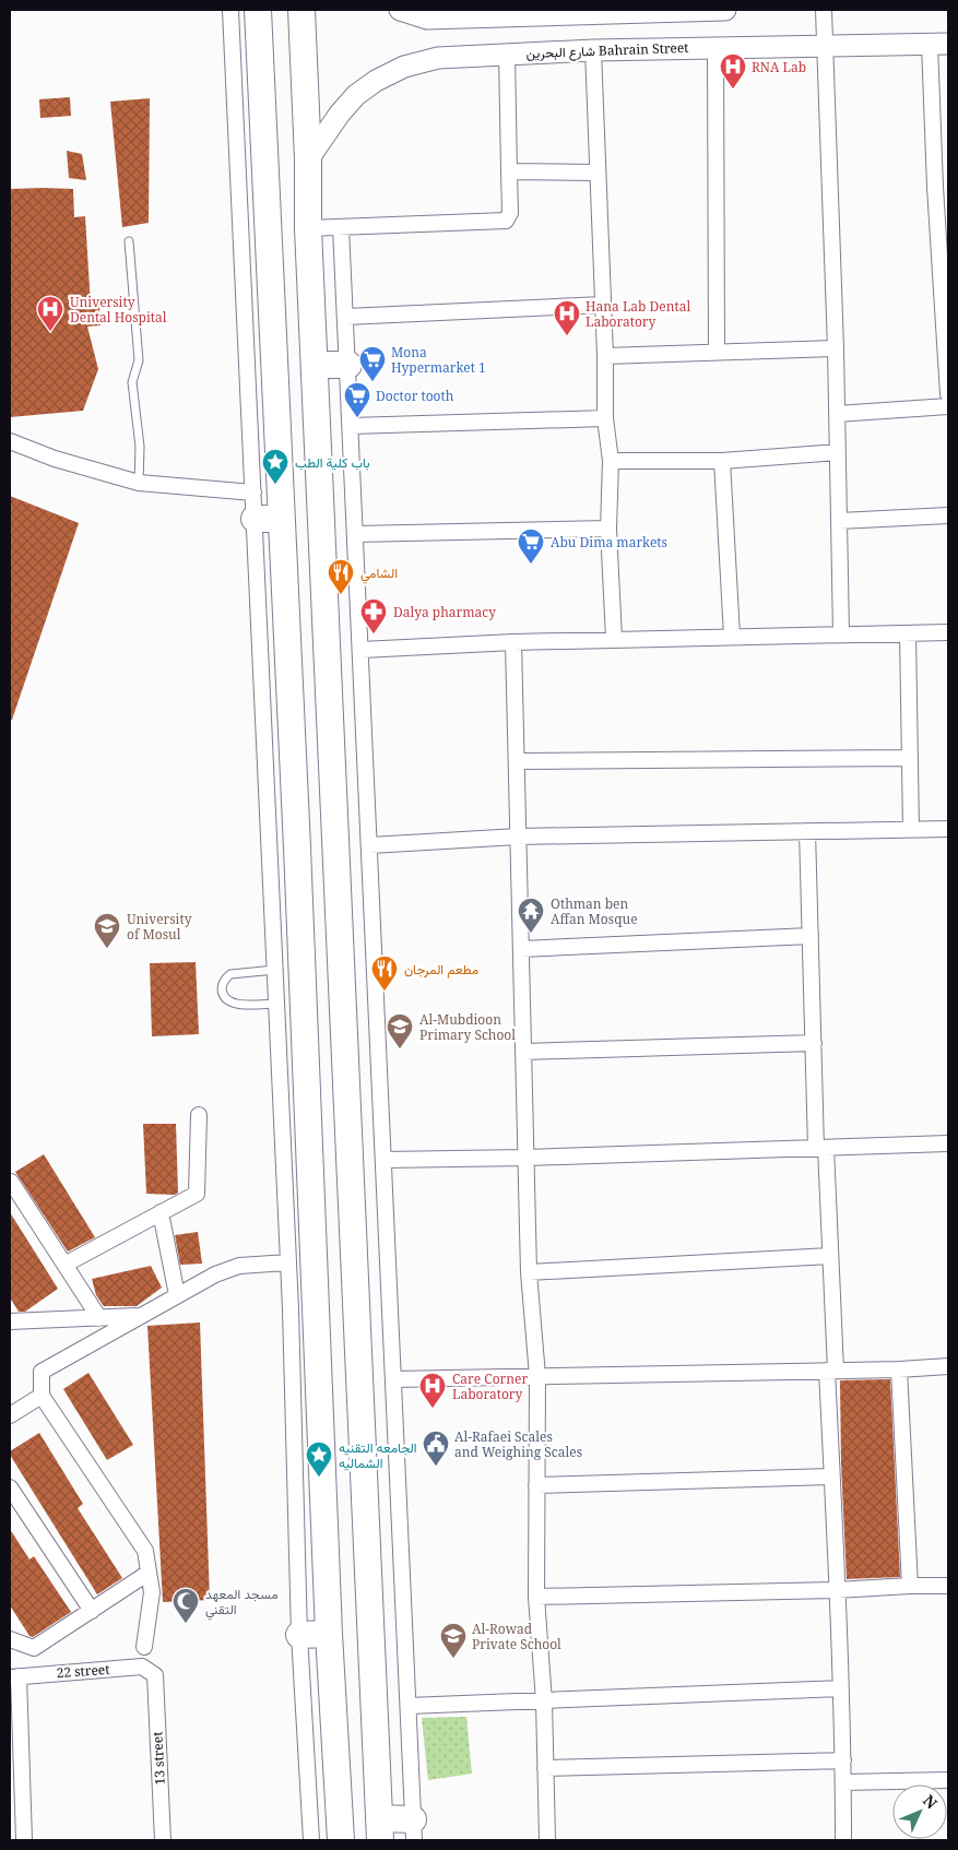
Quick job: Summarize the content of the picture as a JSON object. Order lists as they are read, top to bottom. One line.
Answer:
{"streets":{"main road":["شارع البحرين Bahrain Street"],"street":["22 street","13 street"]},"crossings":[["22 street","13 street"]],"places":{"hospital":["RNA Lab","University Dental Hospital","Hana Lab Dental Laboratory","Care Corner Laboratory"],"supermarket":["Mona Hypermarket 1","Doctor tooth","Abu Dima markets"],"place":["باب كلية الطب","الجامعه التقنيه الشماليه"],"restaurant":["الشامي","مطعم المرجان"],"pharmacy":["Dalya pharmacy"],"temple":["Othman ben Affan Mosque"],"school or university":["University of Mosul","Al-Mubdioon Primary School","Al-Rowad Private School"],"public building":["Al-Rafaei Scales and Weighing Scales"],"mosque":["مسجد المعهد التقني"]},"north":"top right"}
